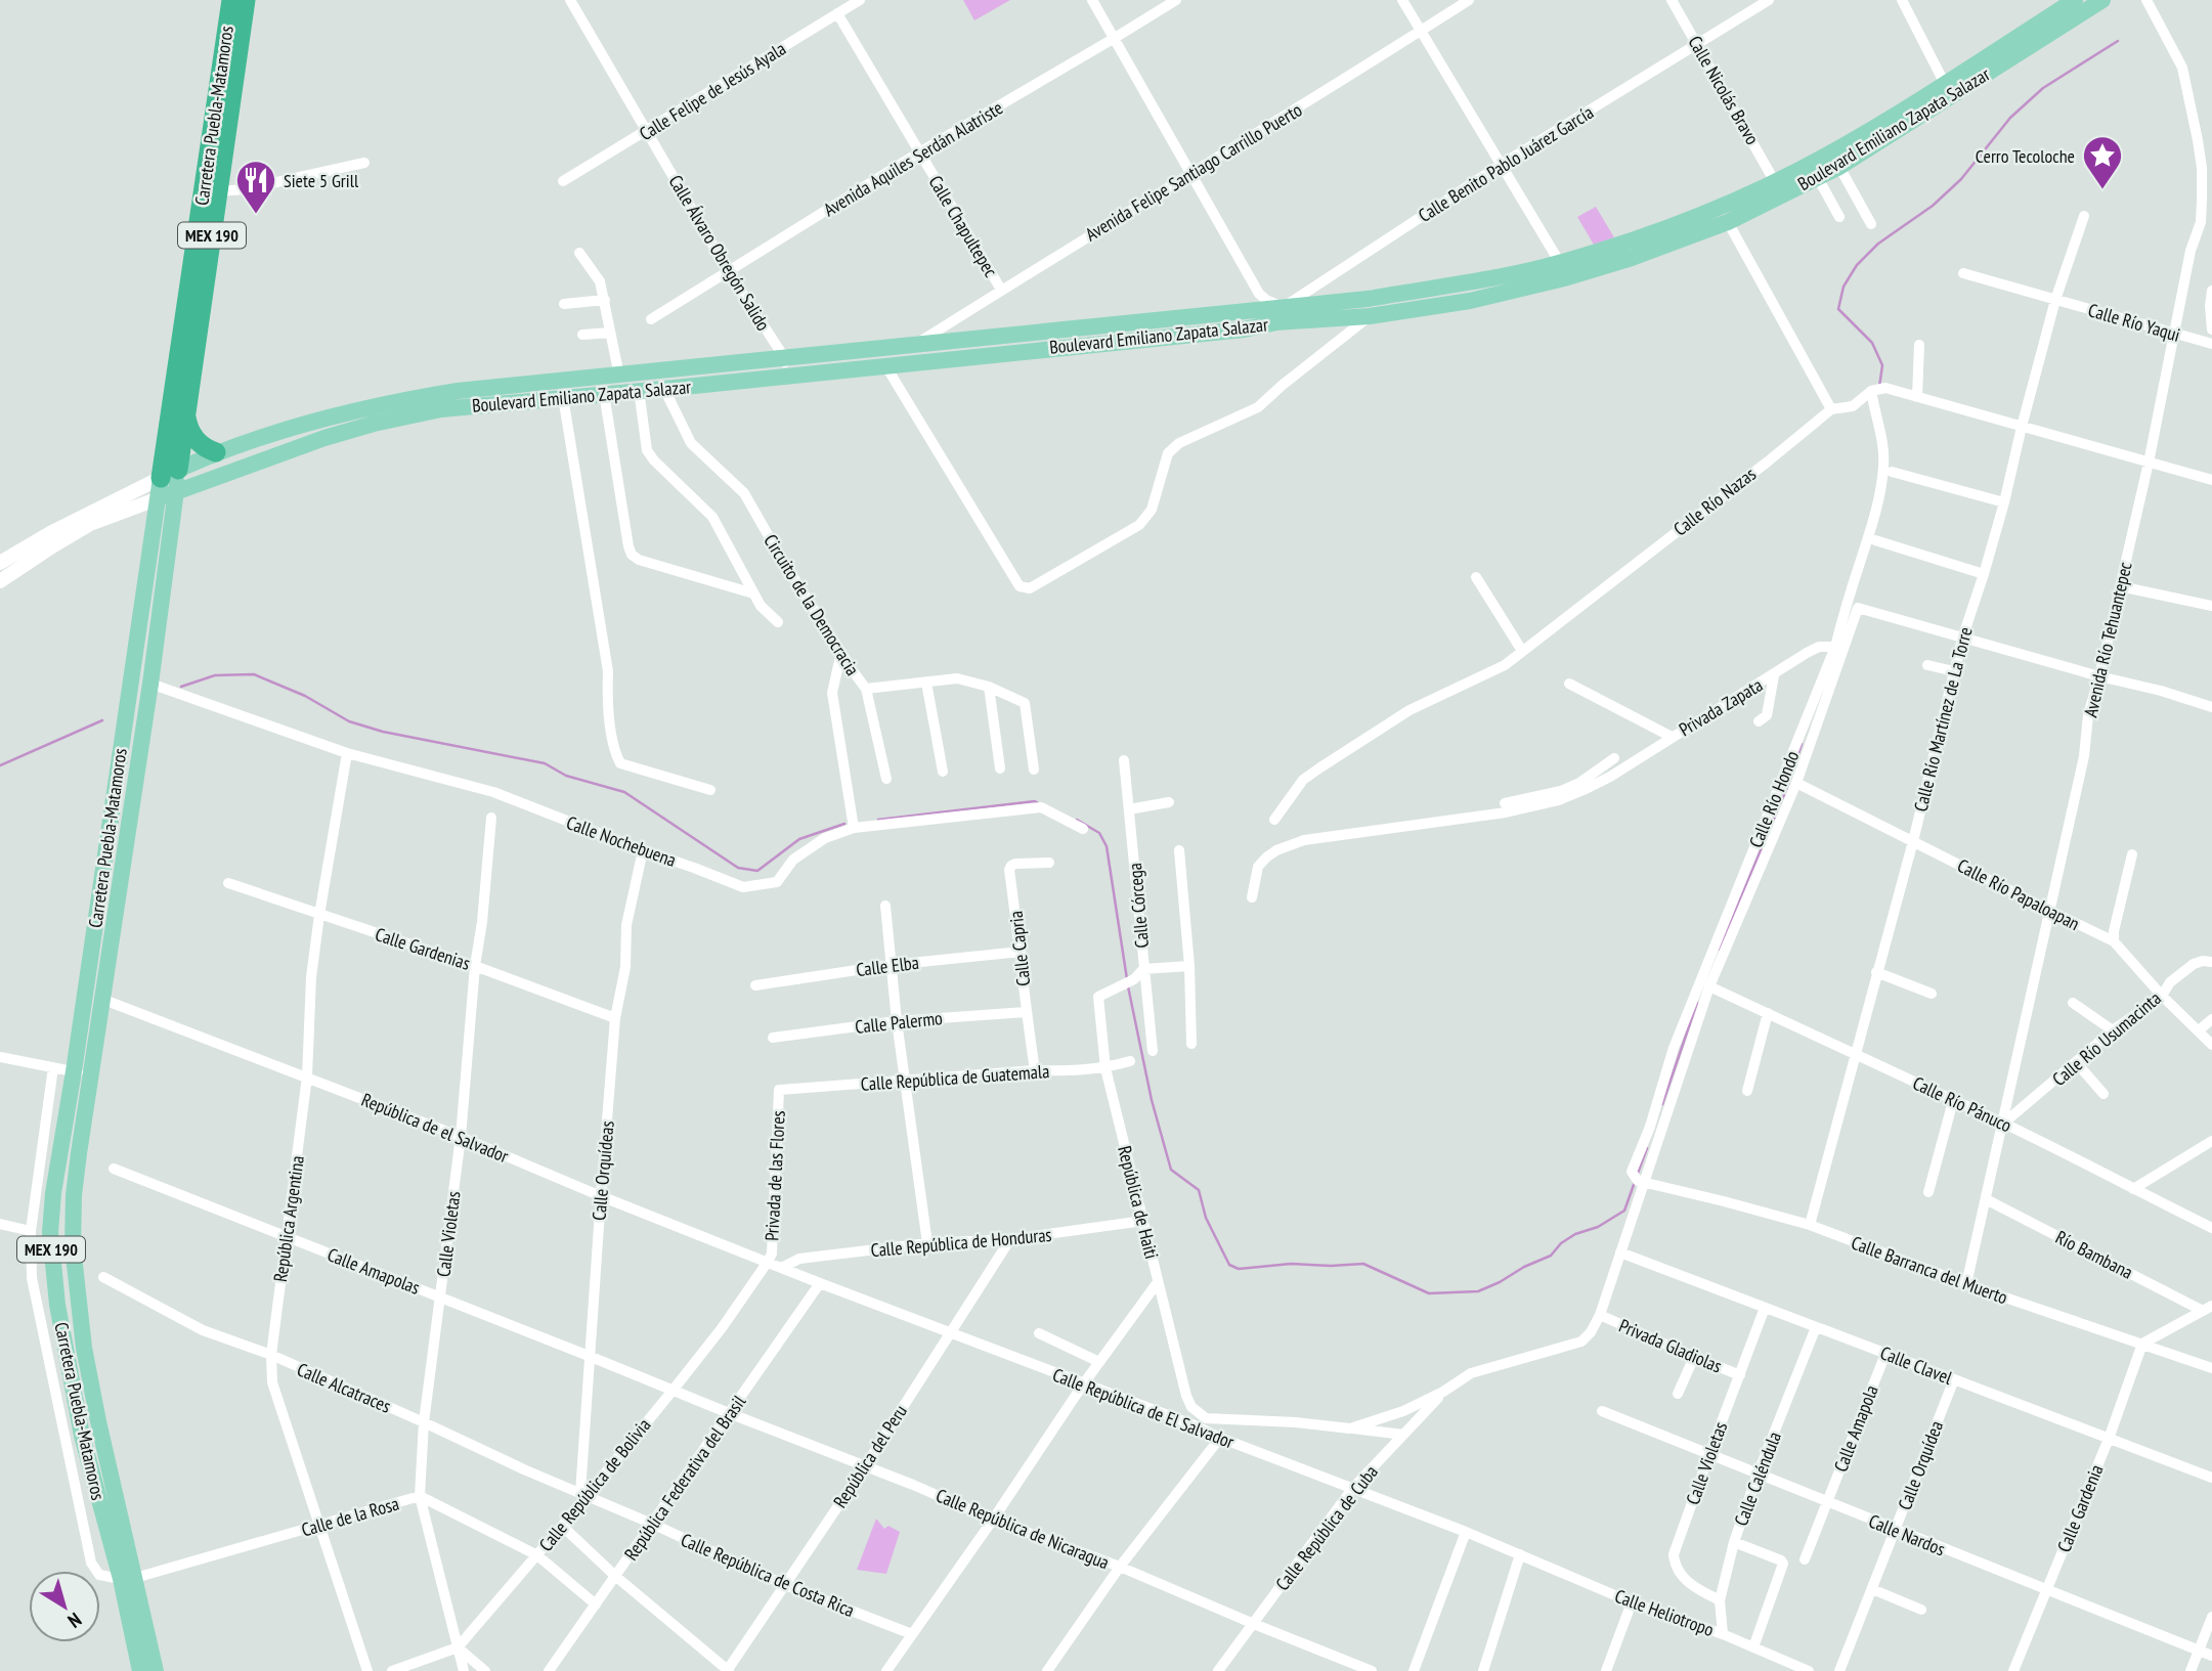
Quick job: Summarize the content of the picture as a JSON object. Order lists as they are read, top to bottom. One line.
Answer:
{"streets":{"highway":["Carretera Puebla-Matamoros","MEX 190"],"main road":["Boulevard Emiliano Zapata Salazar"],"street":["Calle Nicolás Bravo","Calle Felipe de Jesús Ayala","Avenida Aquiles Serdán Alatriste","Calle Benito Pablo Juárez García","Avenida Felipe Santiago Carrillo Puerto","Calle Chapultepec","Calle Álvaro Obregón Salido","Calle Río Yaqui","Calle Río Nazas","Circuito de la Democracia","Avenida Río Tehuantepec","Privada Zapata","Calle Río Martínez de La Torre","Calle Río Hondo","Calle Nochebuena","Calle Río Papaloapan","Calle Córcega","Calle Gardenias","Calle Capria","Calle Elba","Calle Palermo","Calle Río Usumacinta","Calle República de Guatemala","Calle Río Pánuco","República de el Salvador","Calle Orquídeas","Privada de las Flores","República de Haiti","República Argentina","Calle Violetas","Calle República de Honduras","Río Bambana","Calle Barranca del Muerto","Calle Amapolas","Privada Gladiolas","Calle Clavel","Calle Alcatraces","Calle República de El Salvador","Calle Amapola","República del Peru","Calle Orquídea","República Federativa del Brasil","Calle Caléndula","Calle República de Bolivia","Calle Gardenia","Calle de la Rosa","Calle República de Cuba","Calle República de Nicaragua","Calle Nardos","Calle República de Costa Rica","Calle Heliotropo"]},"crossings":[["Calle Nicolás Bravo","Boulevard Emiliano Zapata Salazar"],["Calle Nicolás Bravo","Calle Benito Pablo Juárez García"],["Calle Felipe de Jesús Ayala","Calle Chapultepec"],["Calle Felipe de Jesús Ayala","Calle Álvaro Obregón Salido"],["Carretera Puebla-Matamoros","Boulevard Emiliano Zapata Salazar"],["Carretera Puebla-Matamoros","Calle Nochebuena"],["Carretera Puebla-Matamoros","República de el Salvador"],["Carretera Puebla-Matamoros","Calle de la Rosa"],["Boulevard Emiliano Zapata Salazar","Calle Benito Pablo Juárez García"],["Boulevard Emiliano Zapata Salazar","Avenida Felipe Santiago Carrillo Puerto"],["Boulevard Emiliano Zapata Salazar","Calle Álvaro Obregón Salido"],["Boulevard Emiliano Zapata Salazar","Circuito de la Democracia"],["Avenida Aquiles Serdán Alatriste","Calle Chapultepec"],["Avenida Aquiles Serdán Alatriste","Calle Álvaro Obregón Salido"],["Avenida Felipe Santiago Carrillo Puerto","Calle Chapultepec"],["Calle Río Yaqui","Avenida Río Tehuantepec"],["Calle Río Yaqui","Calle Río Martínez de La Torre"],["Avenida Río Tehuantepec","Calle Río Papaloapan"],["Avenida Río Tehuantepec","Calle Río Usumacinta"],["Avenida Río Tehuantepec","Calle Río Pánuco"],["Avenida Río Tehuantepec","Río Bambana"],["Avenida Río Tehuantepec","Calle Barranca del Muerto"],["Privada Zapata","Calle Río Hondo"],["Calle Río Martínez de La Torre","Calle Río Hondo"],["Calle Río Martínez de La Torre","Calle Río Papaloapan"],["Calle Río Martínez de La Torre","Calle Río Pánuco"],["Calle Río Martínez de La Torre","Calle Barranca del Muerto"],["Calle Río Hondo","Calle Río Papaloapan"],["Calle Río Hondo","Calle Río Pánuco"],["Calle Río Hondo","Calle Barranca del Muerto"],["Calle Nochebuena","Calle Orquídeas"],["Calle Nochebuena","República Argentina"],["Calle Río Papaloapan","Calle Río Usumacinta"],["Calle Córcega","República de Haiti"],["Calle Gardenias","Calle Orquídeas"],["Calle Gardenias","República Argentina"],["Calle Gardenias","Calle Violetas"],["Calle Capria","Calle Elba"],["Calle Capria","Calle Palermo"],["Calle Capria","Calle República de Guatemala"],["Calle Río Usumacinta","Calle Río Pánuco"],["Calle República de Guatemala","Privada de las Flores"],["Calle República de Guatemala","República de Haiti"],["República de el Salvador","Calle Orquídeas"],["República de el Salvador","Privada de las Flores"],["República de el Salvador","República Argentina"],["República de el Salvador","Calle Violetas"],["República de el Salvador","Calle República de El Salvador"],["República de el Salvador","Calle República de Bolivia"],["Calle Orquídeas","Calle Amapolas"],["Calle Orquídeas","Calle Alcatraces"],["Calle Orquídeas","Calle República de Bolivia"],["Calle Orquídeas","Calle República de Costa Rica"],["Privada de las Flores","Calle República de El Salvador"],["Privada de las Flores","Calle República de Bolivia"],["República de Haiti","Calle República de Honduras"],["República Argentina","Calle Amapolas"],["República Argentina","Calle Alcatraces"],["República Argentina","Calle de la Rosa"],["Calle Violetas","Calle Amapolas"],["Calle Violetas","Privada Gladiolas"],["Calle Violetas","Calle Clavel"],["Calle Violetas","Calle Alcatraces"],["Calle Violetas","Calle Caléndula"],["Calle Violetas","Calle República de Bolivia"],["Calle Violetas","Calle de la Rosa"],["Calle Violetas","Calle Nardos"],["Calle República de Honduras","Calle República de El Salvador"],["Calle República de Honduras","República del Peru"],["Calle Barranca del Muerto","Calle Gardenia"],["Calle Amapolas","Calle República de Bolivia"],["Calle Amapolas","Calle República de Nicaragua"],["Calle Clavel","Calle Amapola"],["Calle Clavel","Calle Orquídea"],["Calle Clavel","Calle Caléndula"],["Calle Clavel","Calle Gardenia"],["Calle Alcatraces","Calle República de Bolivia"],["Calle Alcatraces","Calle República de Costa Rica"],["Calle República de El Salvador","República del Peru"],["Calle República de El Salvador","República Federativa del Brasil"],["Calle República de El Salvador","Calle República de Bolivia"],["Calle República de El Salvador","Calle República de Cuba"],["Calle República de El Salvador","Calle Heliotropo"],["Calle Amapola","Calle Nardos"],["República del Peru","Calle República de Nicaragua"],["República del Peru","Calle República de Costa Rica"],["Calle Orquídea","Calle Nardos"],["República Federativa del Brasil","Calle de la Rosa"],["República Federativa del Brasil","Calle República de Nicaragua"],["República Federativa del Brasil","Calle República de Costa Rica"],["Calle Caléndula","Calle Nardos"],["Calle Caléndula","Calle Heliotropo"],["Calle República de Bolivia","Calle de la Rosa"],["Calle República de Bolivia","Calle República de Nicaragua"],["Calle República de Bolivia","Calle República de Costa Rica"],["Calle Gardenia","Calle Nardos"],["Calle República de Cuba","Calle República de Nicaragua"]],"places":{"place":["Cerro Tecoloche"],"restaurant":["Siete 5 Grill"]},"north":"bottom right"}
